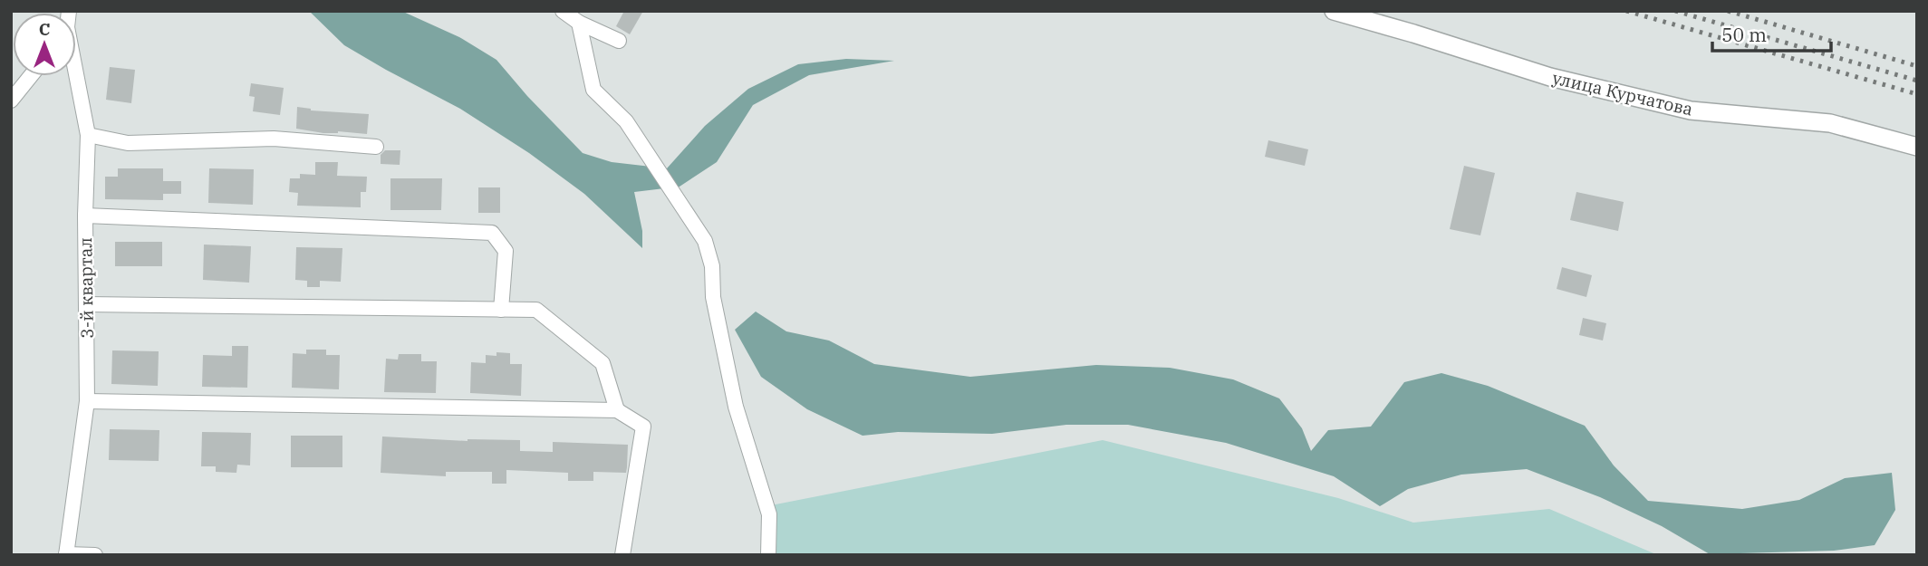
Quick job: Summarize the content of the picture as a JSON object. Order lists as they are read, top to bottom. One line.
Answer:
{"streets":{"street":["улица Курчатова","3-й квартал"]},"scale_bar":"50 m","north":"top"}
